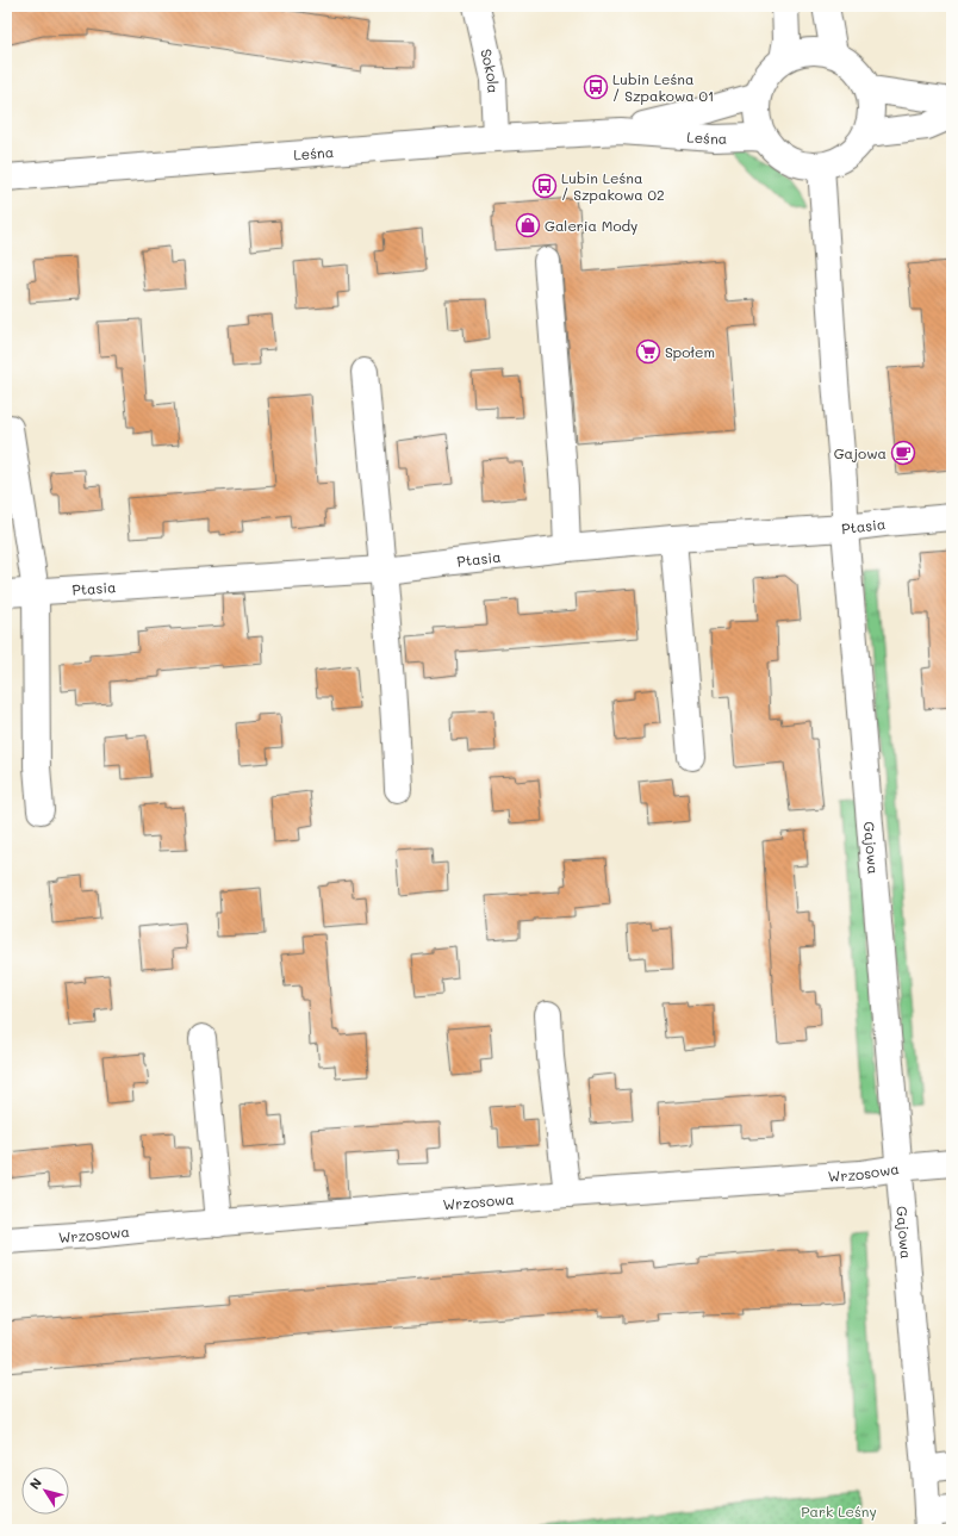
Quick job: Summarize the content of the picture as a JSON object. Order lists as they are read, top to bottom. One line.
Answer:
{"streets":{"street":["Sokola","Leśna","Ptasia","Gajowa","Wrzosowa"]},"crossings":[["Sokola","Leśna"],["Leśna","Gajowa"],["Ptasia","Gajowa"],["Gajowa","Wrzosowa"]],"parks":["Park Leśny"],"places":{"bus stop":["Lubin Leśna / Szpakowa 01","Lubin Leśna / Szpakowa 02"],"shop":["Galeria Mody"],"supermarket":["Społem"],"cafe":["Gajowa"]},"north":"top left"}
